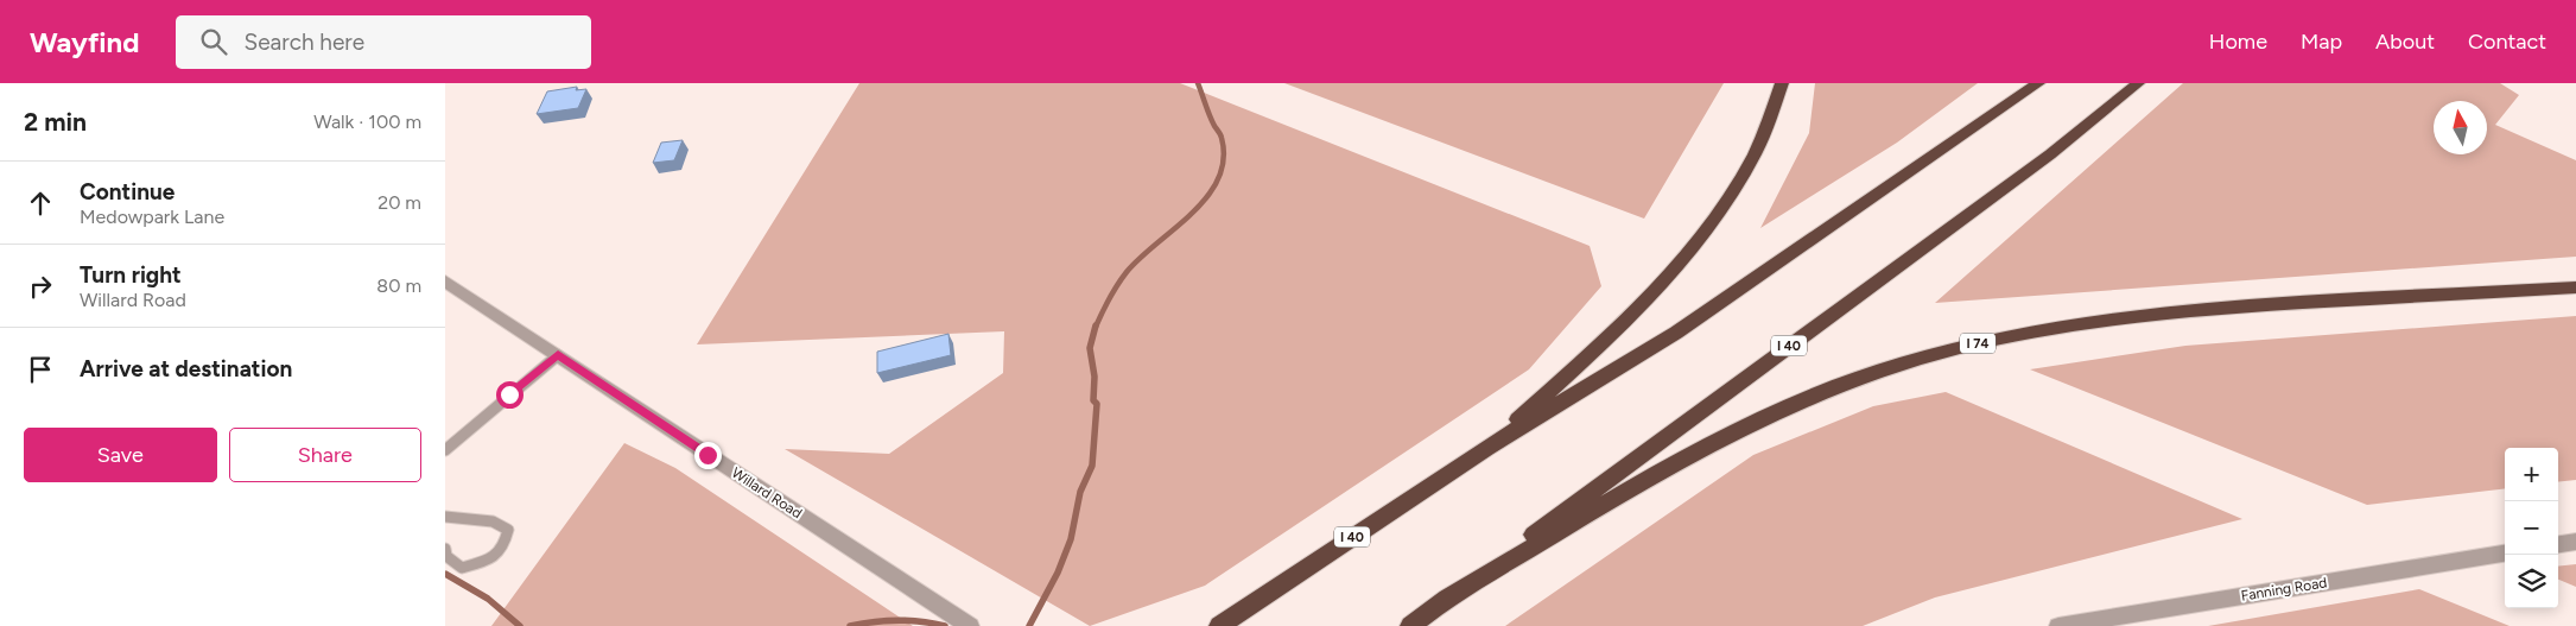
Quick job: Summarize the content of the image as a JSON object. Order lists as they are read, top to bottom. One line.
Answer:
{"streets":{"highway":["I 74","I 40"],"street":["Willard Road","Fanning Road"]},"crossings":[["I 74","I 40"]],"north":"top","page":{"header":"Wayfind","search":"Search here","nav":["Home","Map","About","Contact"],"heading":["2 min","Walk · 100 m"],"list":[["Continue","Medowpark Lane","20 m"],["Turn right","Willard Road","80 m"],"Arrive at destination"],"buttons":["Save","Share"],"map_buttons":["+","−"]}}
